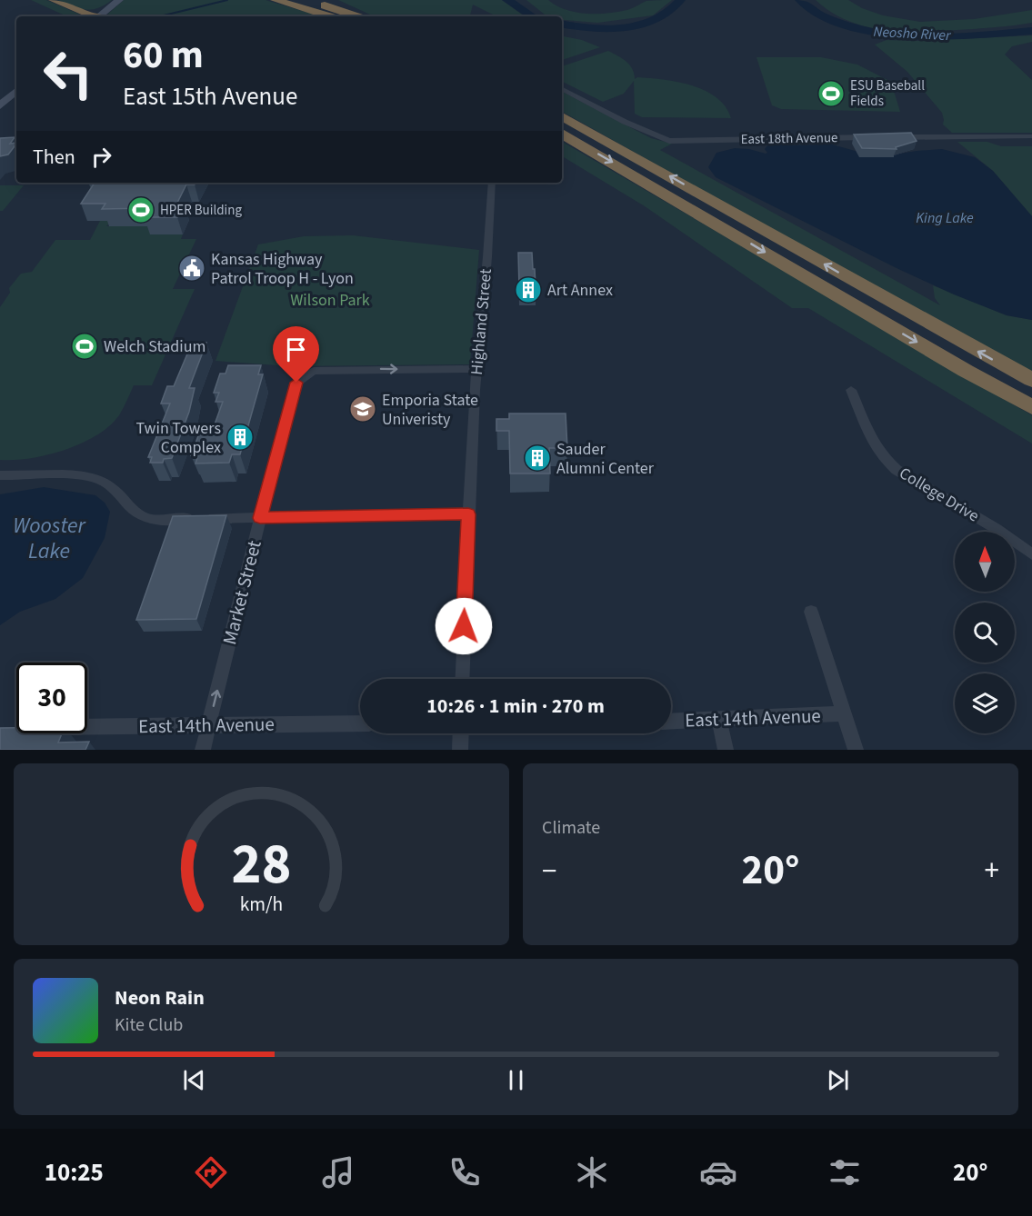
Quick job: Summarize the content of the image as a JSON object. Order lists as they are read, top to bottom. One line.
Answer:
{"streets":{"street":["East 18th Avenue","Highland Street","College Drive","Market Street","East 14th Avenue"]},"crossings":[["Highland Street","Market Street"],["Market Street","East 14th Avenue"]],"one_way":["Market Street"],"water":["Neosho River","King Lake","Wooster Lake"],"parks":["Wilson Park"],"places":{"sports":["ESU Baseball Fields","HPER Building","Welch Stadium"],"public building":["Kansas Highway Patrol Troop H - Lyon"],"building":["Art Annex","Twin Towers Complex","Sauder Alumni Center"],"school or university":["Emporia State Univeristy"]},"north":"top","page":{"turn":["60 m","East 15th Avenue"],"then":"Then","limit":"30","trip":"10:26 · 1 min · 270 m","tile":"Climate","heat":["−","20°","+"],"song":["Neon Rain","Kite Club"],"tabs":["10:25","20°"],"gauge":["28","km/h"]}}
